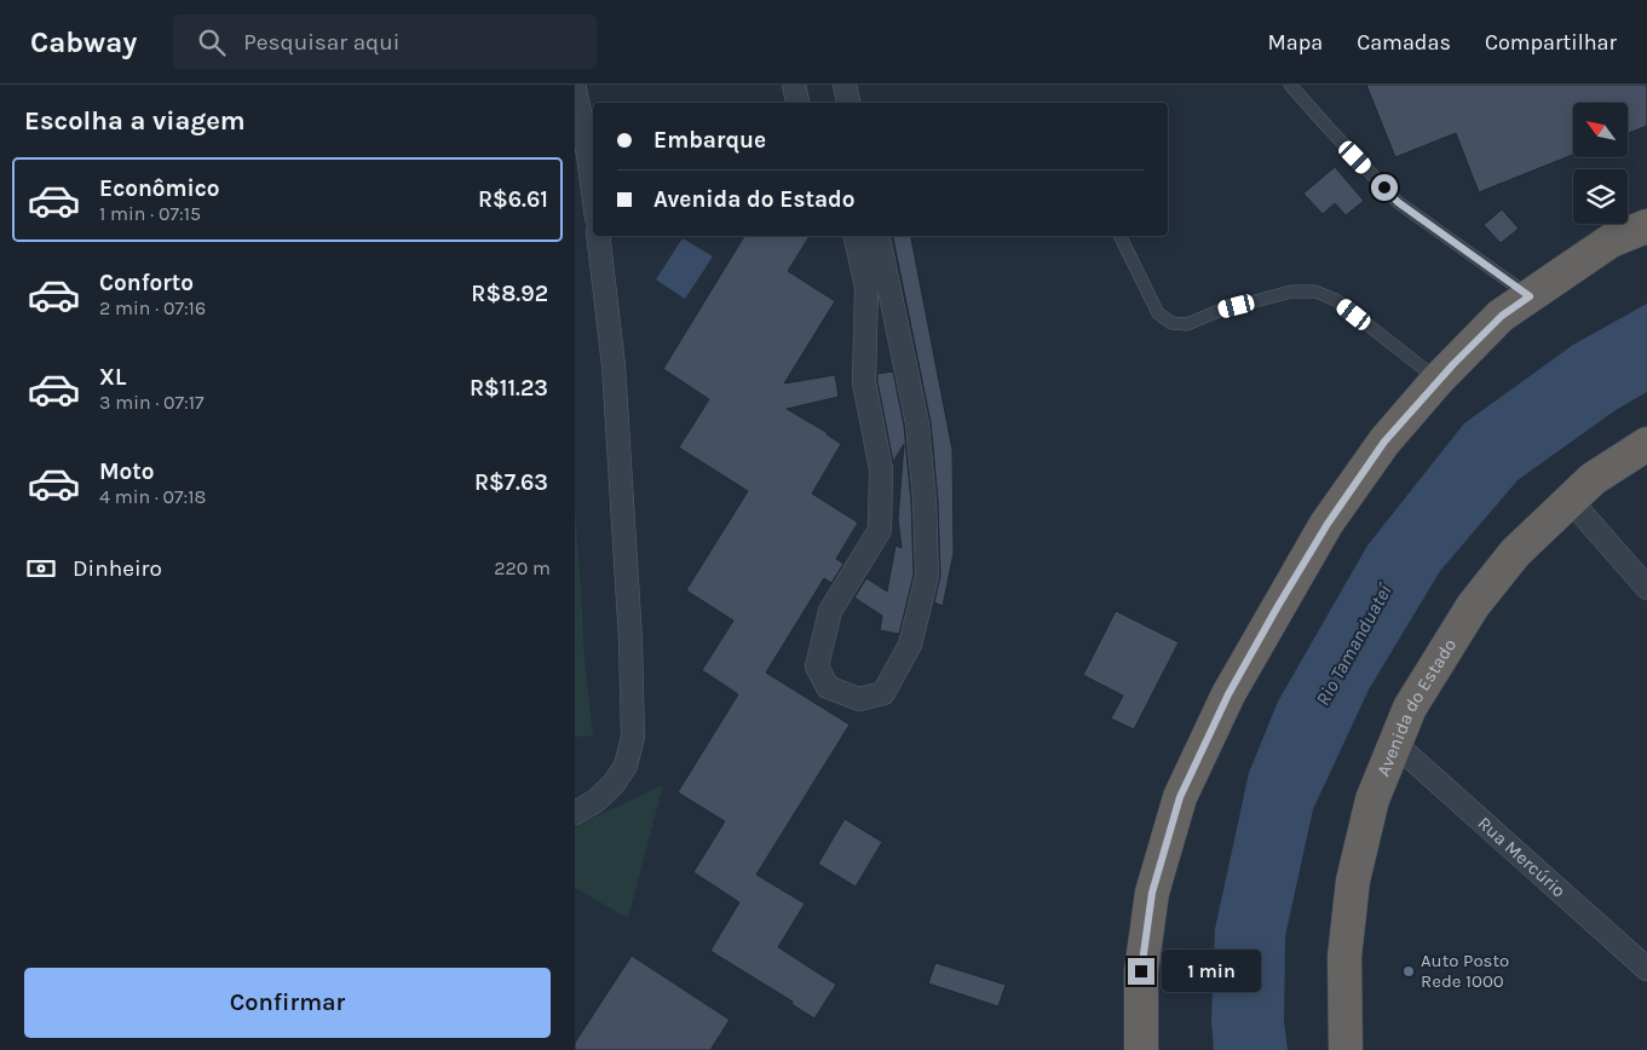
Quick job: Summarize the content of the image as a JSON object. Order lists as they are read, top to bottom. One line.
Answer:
{"streets":{"highway":["Avenida do Estado"],"street":["Rua Mercúrio"]},"crossings":[["Avenida do Estado","Rua Mercúrio"]],"water":["Rio Tamanduateí"],"places":["Auto Posto Rede 1000"],"north":"top left","page":{"header":"Cabway","search":"Pesquisar aqui","nav":["Mapa","Camadas","Compartilhar"],"heading":"Escolha a viagem","banner":["Embarque","Avenida do Estado"],"list":[{"name":"Econômico","note":"1 min · 07:15","value":"R$6.61"},{"name":"Conforto","note":"2 min · 07:16","value":"R$8.92"},{"name":"XL","note":"3 min · 07:17","value":"R$11.23"},{"name":"Moto","note":"4 min · 07:18","value":"R$7.63"}],"pay":["Dinheiro","220 m"],"bubble":"1 min","buttons":"Confirmar"}}
